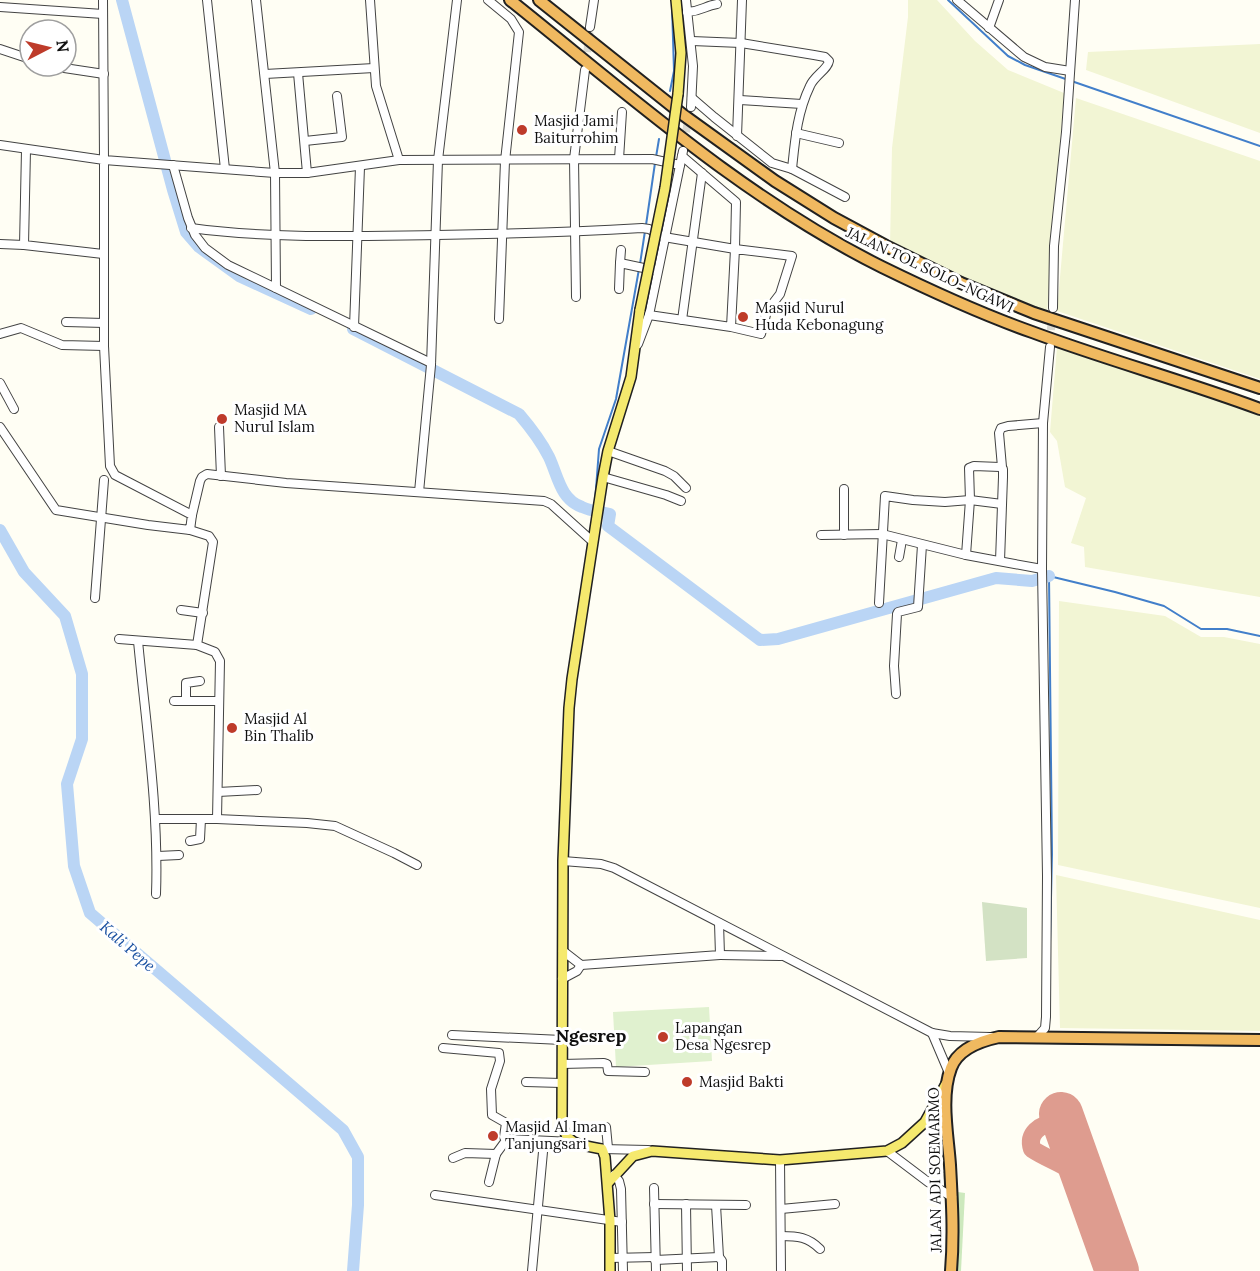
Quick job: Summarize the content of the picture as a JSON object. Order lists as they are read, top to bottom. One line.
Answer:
{"streets":{"highway":["JALAN TOL SOLO–NGAWI","JALAN ADI SOEMARMO"]},"districts":["Ngesrep"],"water":["Kali Pepe"],"places":["Masjid Jami Baiturrohim","Masjid Nurul Huda Kebonagung","Masjid MA Nurul Islam","Masjid Al Bin Thalib","Lapangan Desa Ngesrep","Masjid Bakti","Masjid Al Iman Tanjungsari"],"north":"right"}
